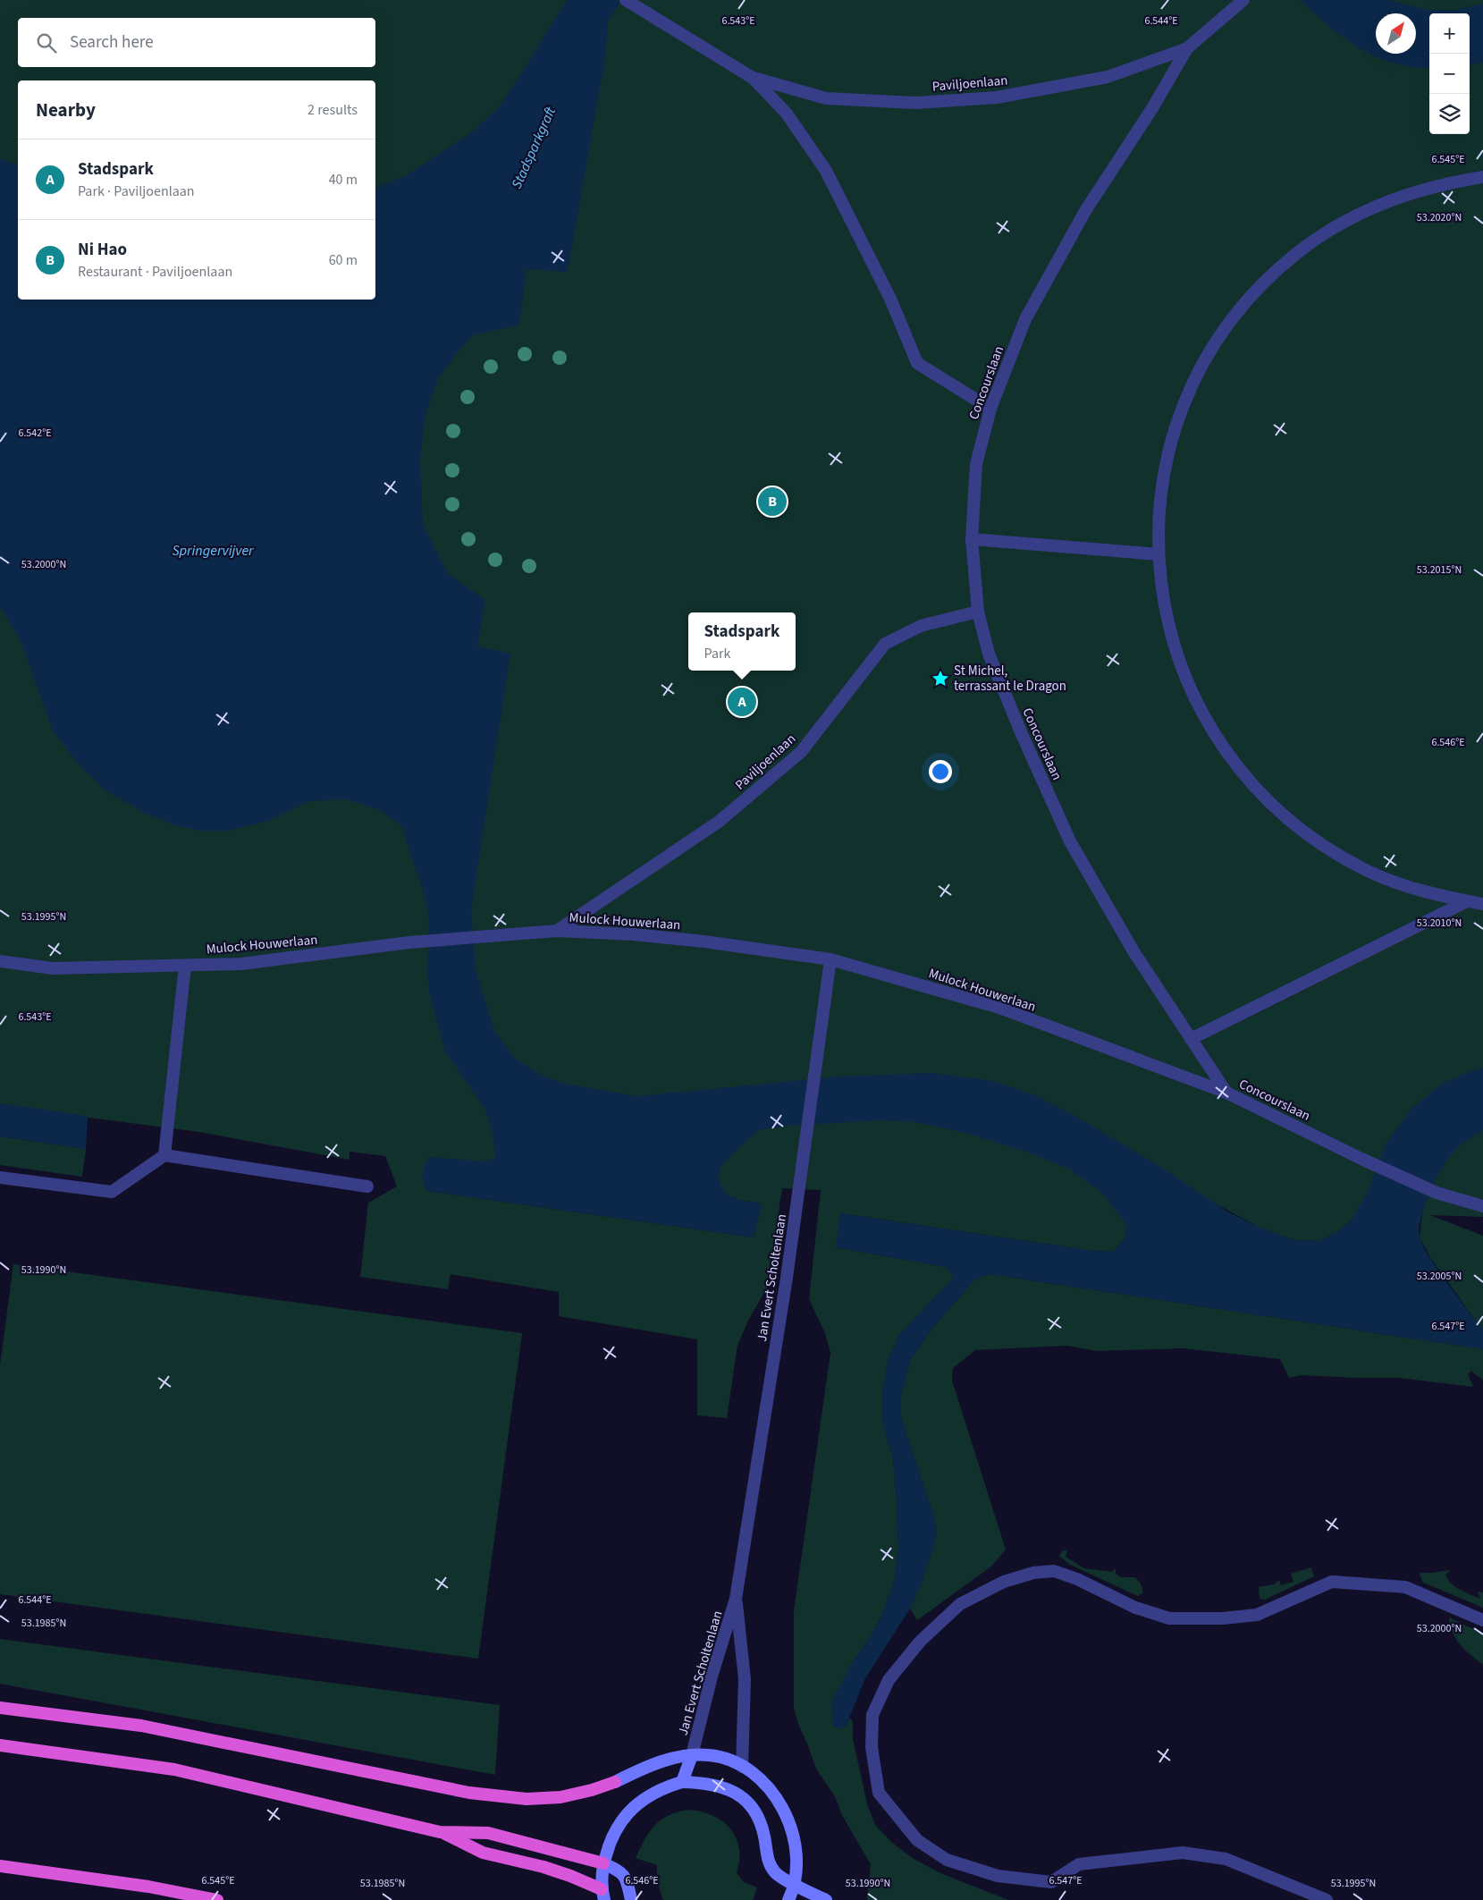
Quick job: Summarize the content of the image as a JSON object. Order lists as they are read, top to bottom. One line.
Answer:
{"streets":{"street":["Paviljoenlaan","Concourslaan","Mulock Houwerlaan","Jan Evert Scholtenlaan"]},"crossings":[["Paviljoenlaan","Concourslaan"],["Paviljoenlaan","Mulock Houwerlaan"],["Concourslaan","Mulock Houwerlaan"],["Mulock Houwerlaan","Jan Evert Scholtenlaan"]],"water":["Stadsparkgraft","Springervijver"],"places":{"place":["St Michel, terrassant le Dragon"]},"north":"top right","page":{"map_buttons":["+","−"],"search":"Search here","heading":["Nearby","2 results"],"list":[{"mark":"A","name":"Stadspark","note":"Park · Paviljoenlaan","value":"40 m"},{"mark":"B","name":"Ni Hao","note":"Restaurant · Paviljoenlaan","value":"60 m"}],"pins":["B","A"],"popup":["Stadspark","Park"]},"coordinates":["6.543°E","6.544°E","6.545°E","53.2020°N","6.542°E","53.2000°N","53.2015°N","6.546°E","53.1995°N","53.2010°N","53.1990°N","53.2005°N","6.547°E","53.1985°N"]}
